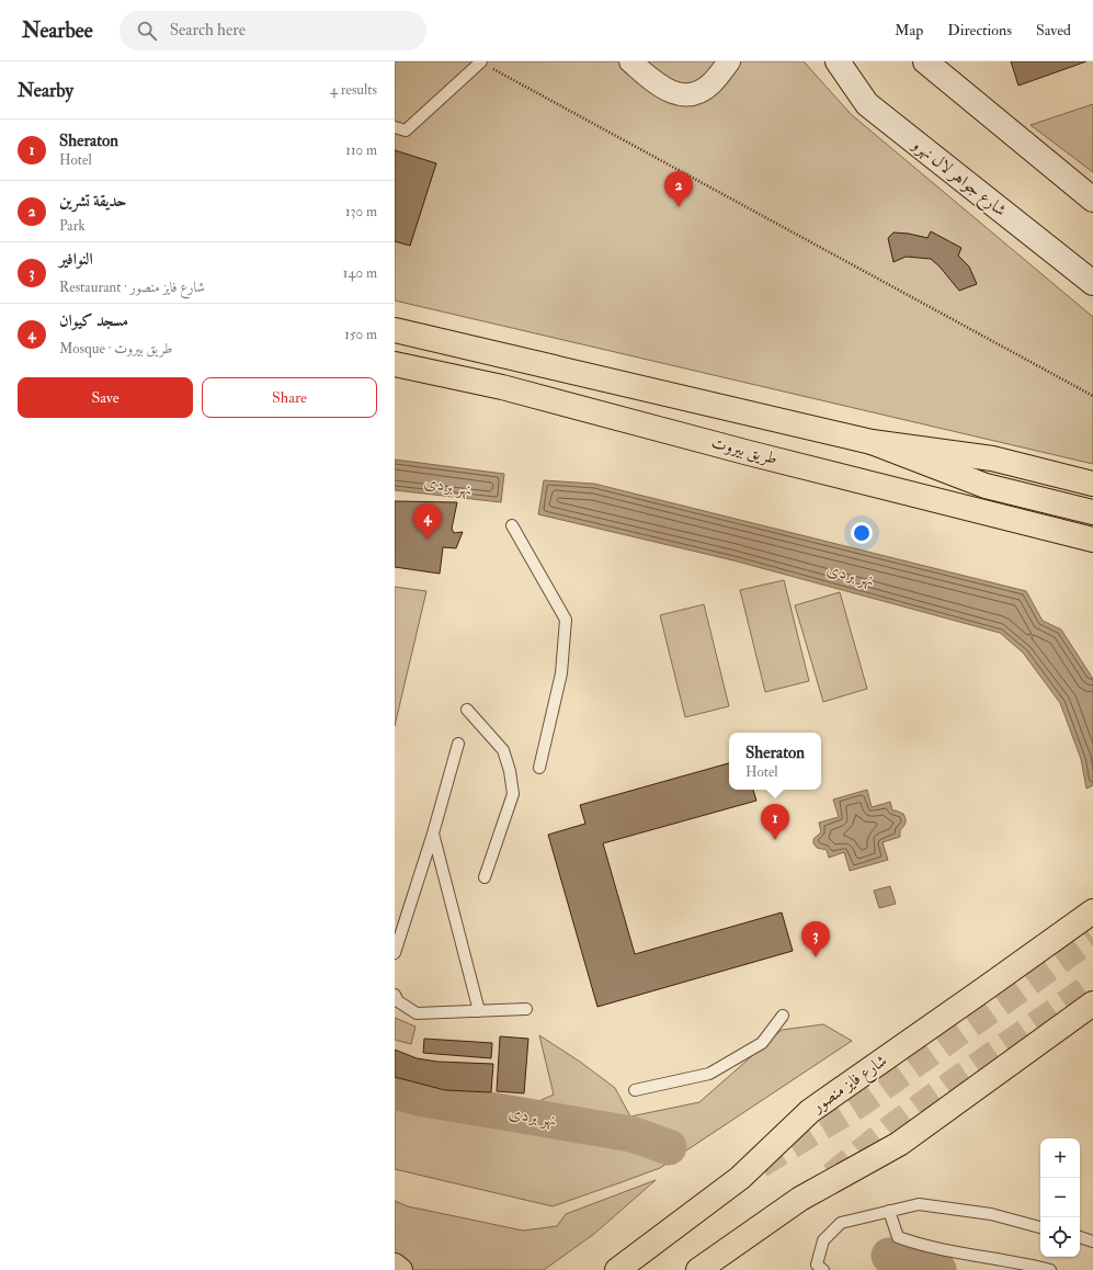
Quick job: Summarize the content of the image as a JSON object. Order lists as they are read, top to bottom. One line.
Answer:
{"streets":{"main road":["شارع جواهر لال نهرو","طريق بيروت","شارع فايز منصور"]},"water":["نهر بردى"],"page":{"header":"Nearbee","search":"Search here","nav":["Map","Directions","Saved"],"heading":["Nearby","4 results"],"list":[{"mark":"1","name":"Sheraton","note":"Hotel","value":"110 m"},{"mark":"2","name":"حديقة تشرين","note":"Park","value":"130 m"},{"mark":"3","name":"النوافير","note":"Restaurant · شارع فايز منصور","value":"140 m"},{"mark":"4","name":"مسجد كيوان","note":"Mosque · طريق بيروت","value":"150 m"}],"pins":["2","4","1","3"],"buttons":["Save","Share"],"popup":["Sheraton","Hotel"],"map_buttons":["+","−"]}}
